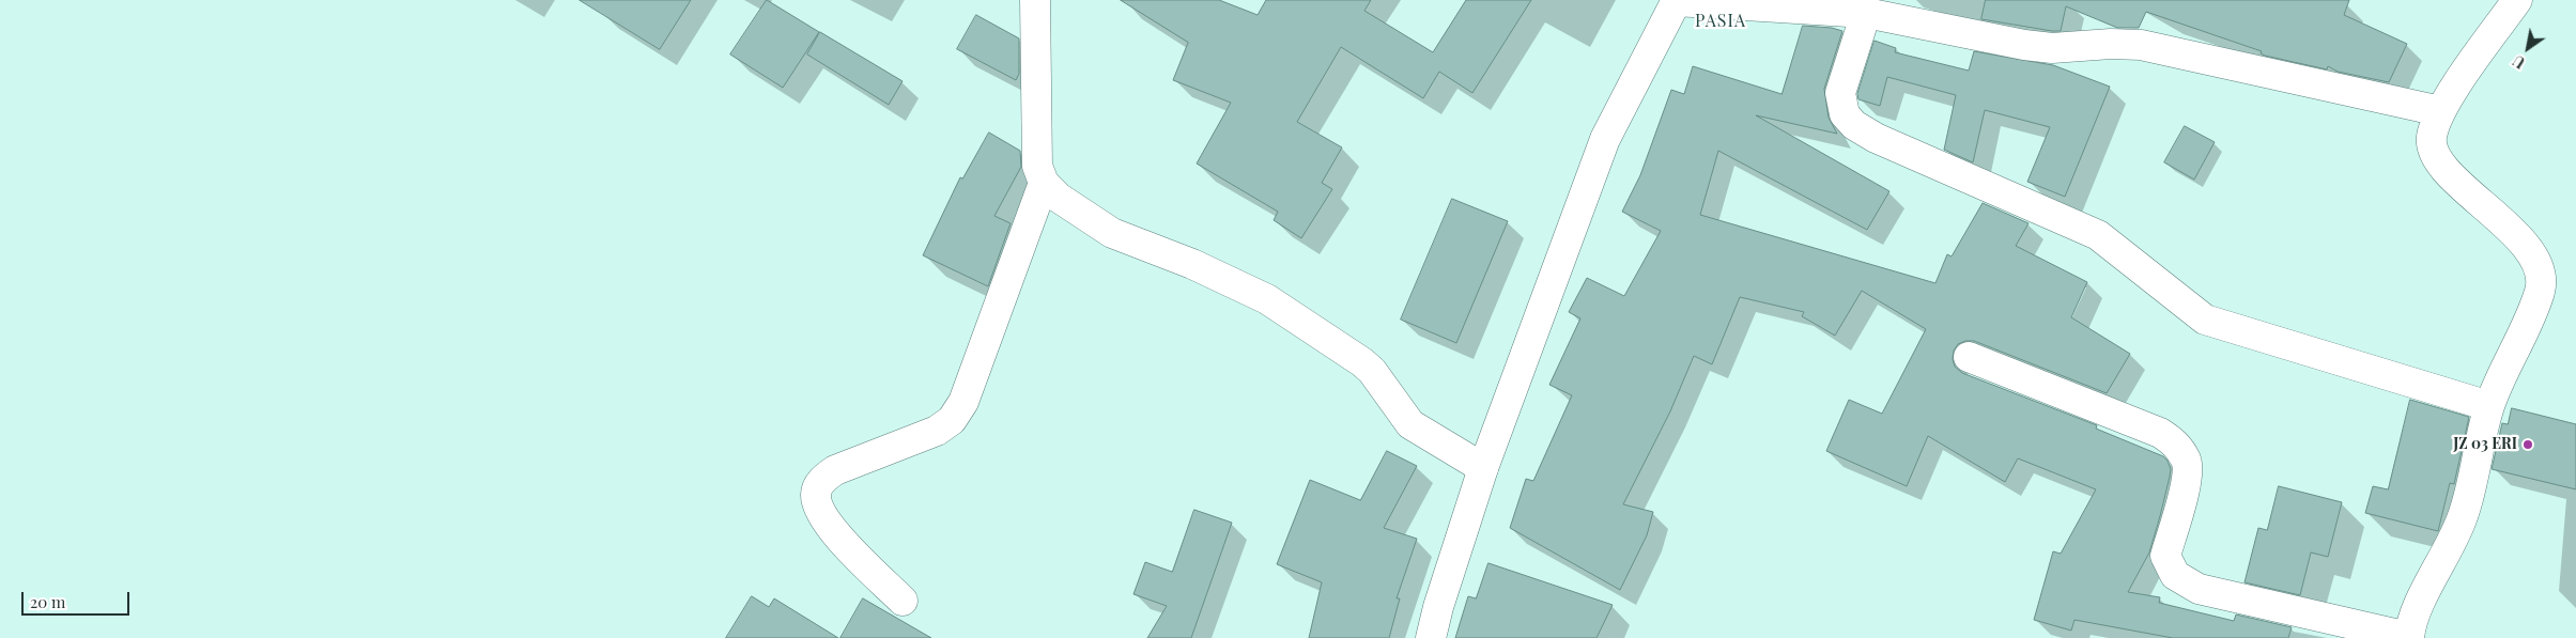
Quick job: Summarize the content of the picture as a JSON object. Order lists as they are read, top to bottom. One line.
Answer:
{"districts":["PASIA"],"places":["JZ 03 ERI"],"scale_bar":"20 m","north":"bottom left"}
